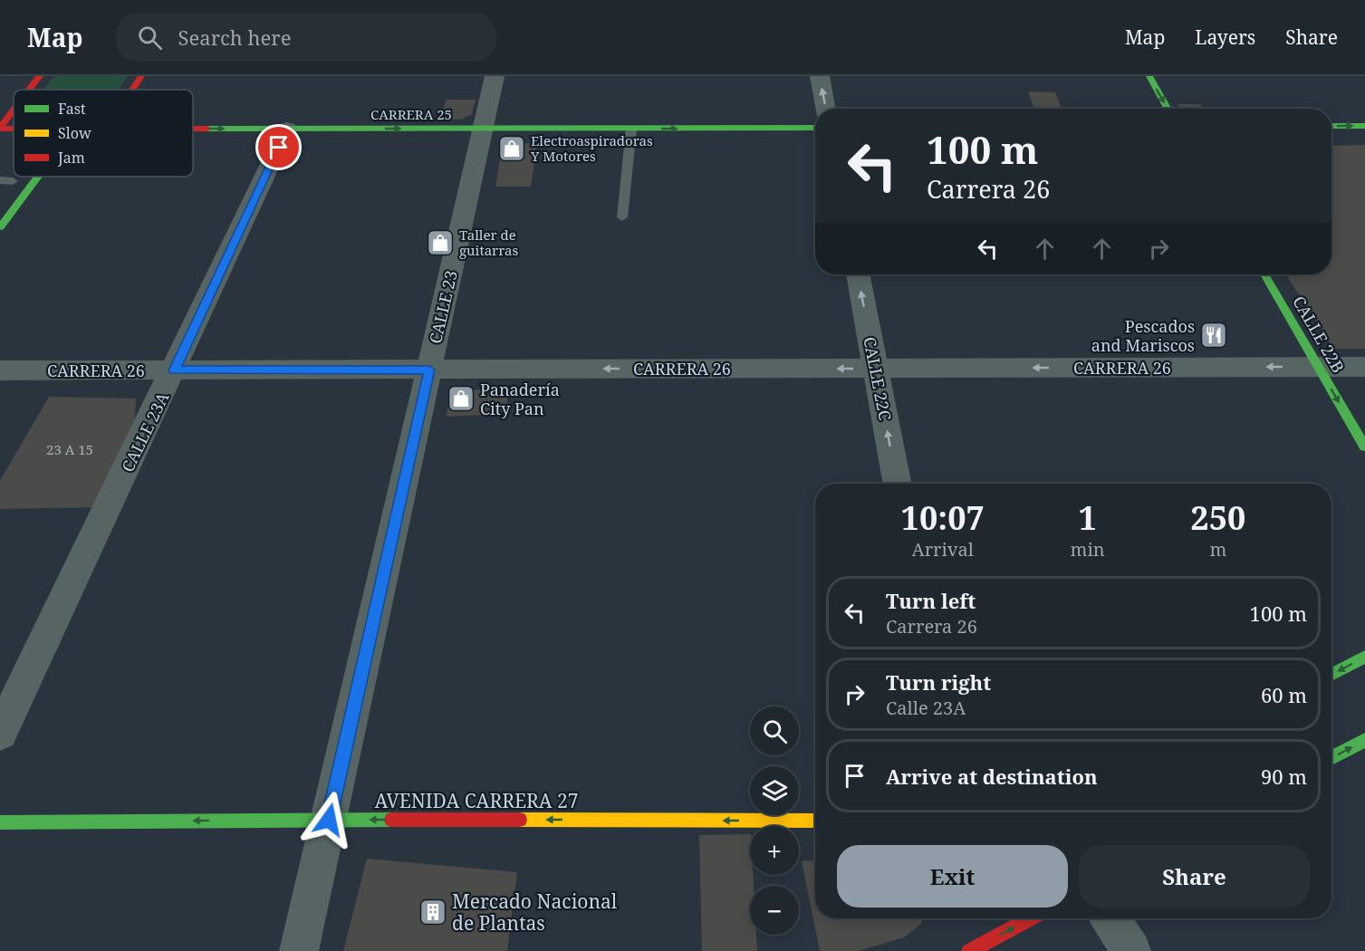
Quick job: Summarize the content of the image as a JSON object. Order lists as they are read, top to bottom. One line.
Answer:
{"streets":{"street":["CARRERA 25","CALLE 23","CALLE 22B","CARRERA 26","CALLE 22C","CALLE 23A","AVENIDA CARRERA 27"]},"crossings":[["CARRERA 25","CALLE 23"],["CARRERA 25","CALLE 23A"],["CALLE 23","CARRERA 26"],["CALLE 23","AVENIDA CARRERA 27"],["CALLE 22B","CARRERA 26"],["CARRERA 26","CALLE 22C"],["CARRERA 26","CALLE 23A"]],"one_way":["CARRERA 25","CALLE 22B","CARRERA 26","CALLE 22C","AVENIDA CARRERA 27"],"places":{"shop":["Electroaspiradoras Y Motores","Taller de guitarras","Panadería City Pan"],"restaurant":["Pescados and Mariscos"],"building":["Mercado Nacional de Plantas"]},"house_numbers":["23 A 15"],"legend":["Fast","Slow","Jam"],"page":{"header":"Map","search":"Search here","nav":["Map","Layers","Share"],"turn":["100 m","Carrera 26"],"eta":["10:07","Arrival","1","min","250","m"],"list":[{"name":"Turn left","note":"Carrera 26","value":"100 m"},{"name":"Turn right","note":"Calle 23A","value":"60 m"},{"name":"Arrive at destination","value":"90 m"}],"map_buttons":["+","−"],"buttons":["Exit","Share"]}}
